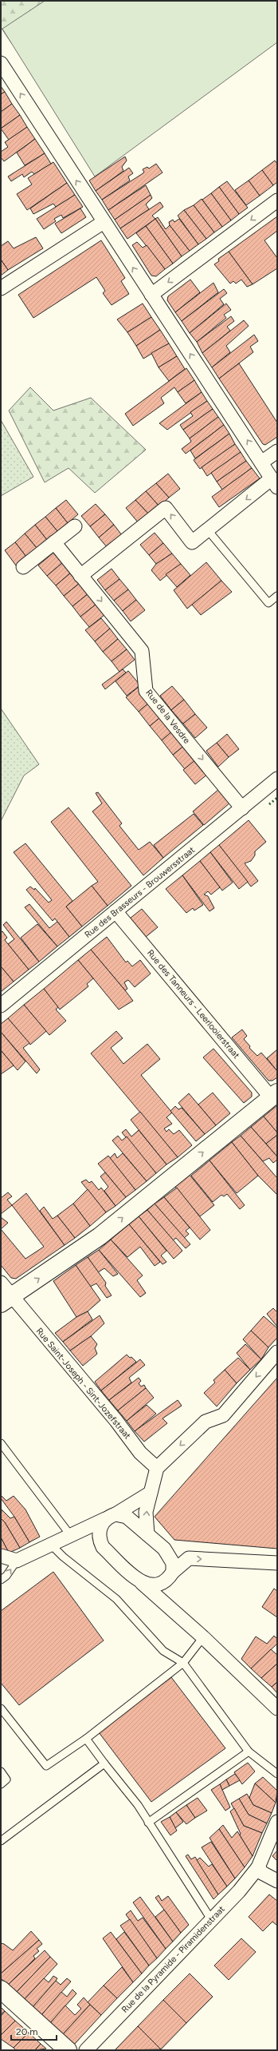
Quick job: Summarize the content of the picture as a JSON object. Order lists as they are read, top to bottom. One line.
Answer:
{"streets":{"street":["Rue de la Vesdre","Rue des Brasseurs - Brouwersstraat","Rue des Tanneurs - Leerlooierstraat","Rue Saint-Joseph - Sint-Jozefstraat","Rue de la Pyramide - Piramidenstraat"]},"crossings":[["Rue de la Vesdre","Rue des Brasseurs - Brouwersstraat"],["Rue des Brasseurs - Brouwersstraat","Rue des Tanneurs - Leerlooierstraat"]],"one_way":["Rue de la Vesdre"],"scale_bar":"20 m"}
